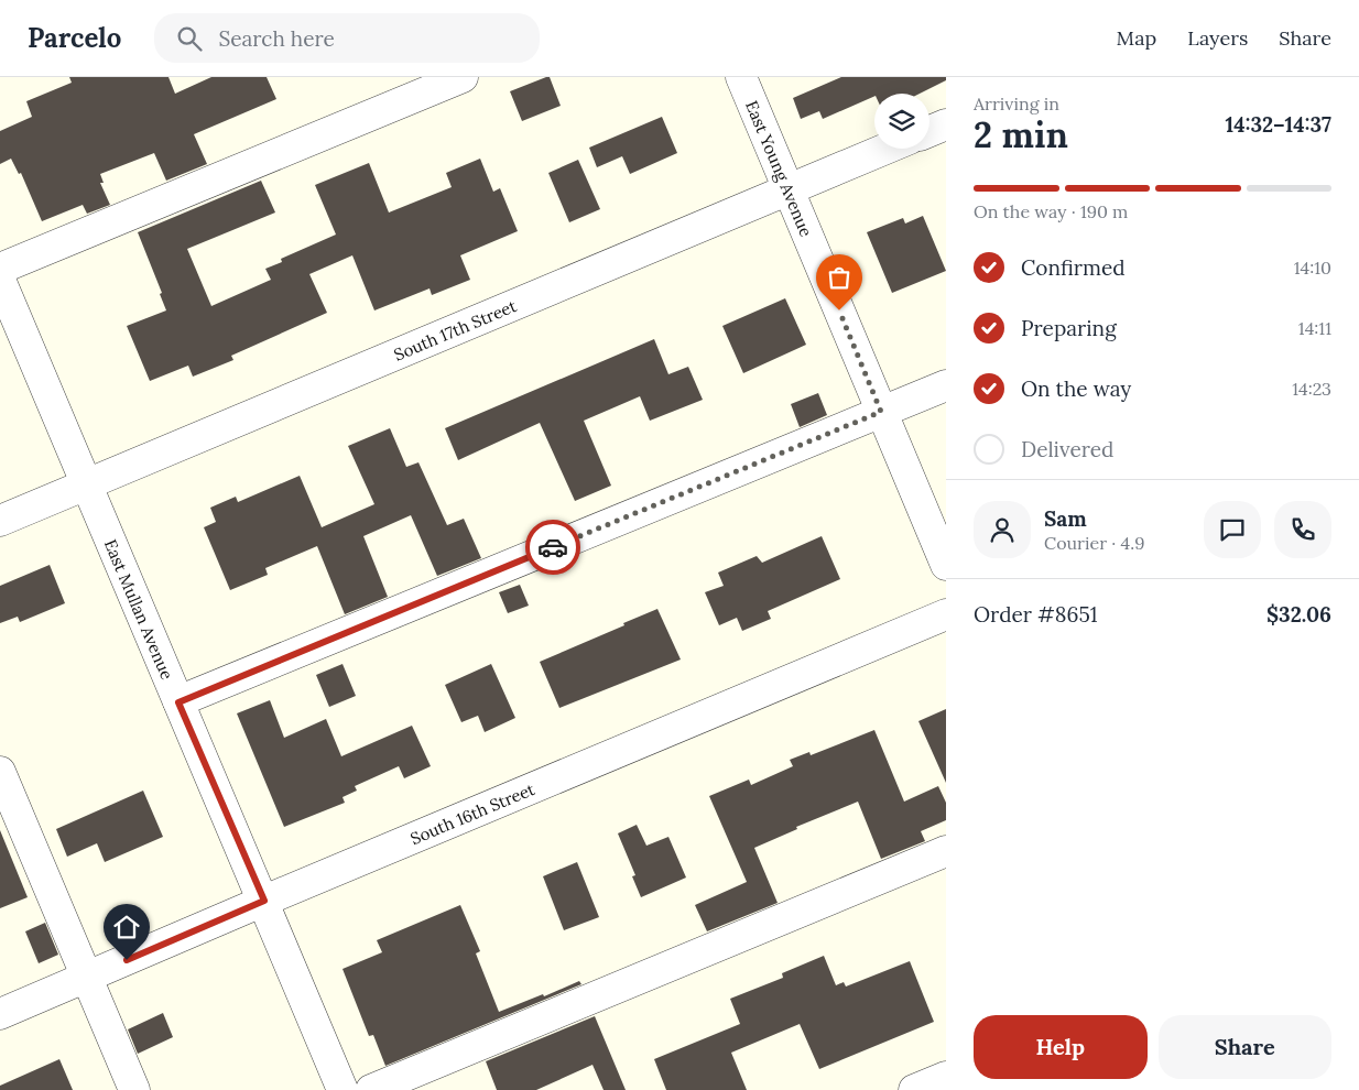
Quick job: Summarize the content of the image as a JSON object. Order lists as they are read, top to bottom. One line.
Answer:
{"streets":{"street":["East Young Avenue","South 17th Street","East Mullan Avenue","South 16th Street"]},"crossings":[["East Young Avenue","South 17th Street"],["South 17th Street","East Mullan Avenue"],["East Mullan Avenue","South 16th Street"]],"page":{"header":"Parcelo","search":"Search here","nav":["Map","Layers","Share"],"heading":["2 min","Arriving in","14:32–14:37"],"panel":["Sam","Courier · 4.9","Order #8651","$32.06"],"bar":"On the way · 190 m","list":[["Confirmed","14:10"],["Preparing","14:11"],["On the way","14:23"],"Delivered"],"buttons":["Help","Share"]}}
